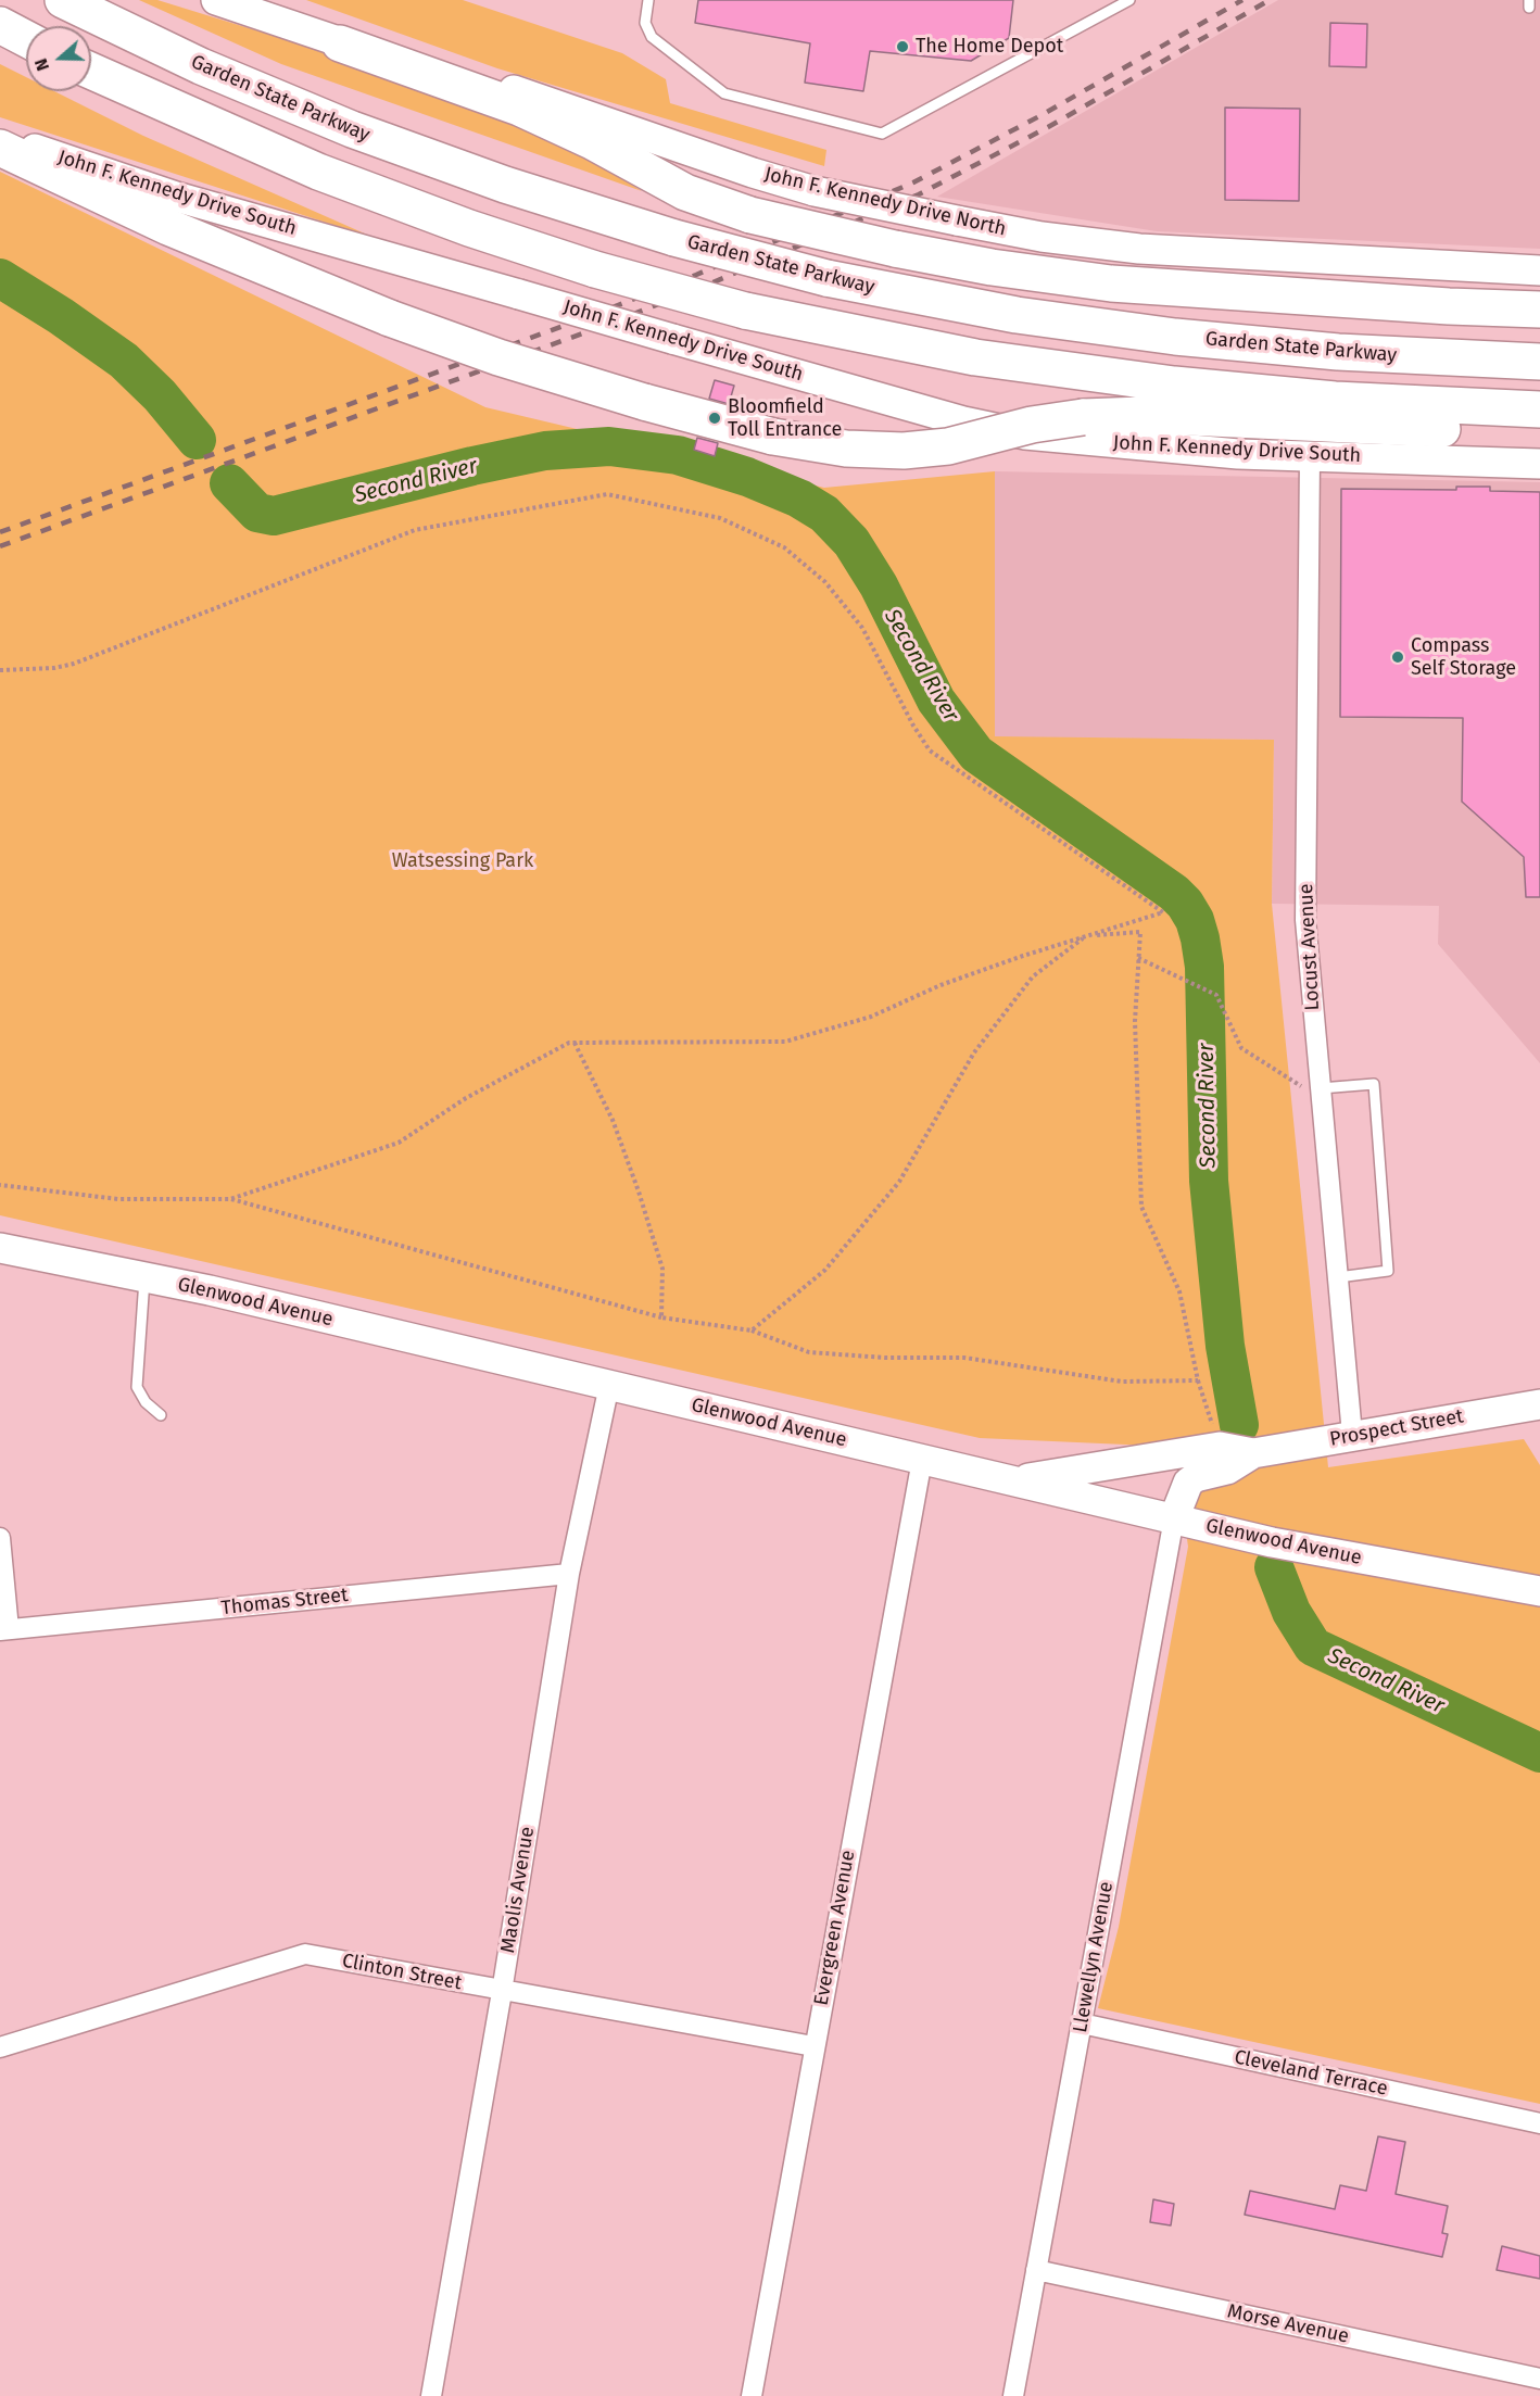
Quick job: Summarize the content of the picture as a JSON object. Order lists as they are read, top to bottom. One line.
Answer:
{"streets":{"highway":["Garden State Parkway"],"main road":["John F. Kennedy Drive South","John F. Kennedy Drive North","Glenwood Avenue","Prospect Street"],"street":["Locust Avenue","Thomas Street","Maolis Avenue","Evergreen Avenue","Llewellyn Avenue","Clinton Street","Cleveland Terrace","Morse Avenue"]},"crossings":[["John F. Kennedy Drive South","Locust Avenue"],["Locust Avenue","Prospect Street"],["Glenwood Avenue","Prospect Street"],["Glenwood Avenue","Maolis Avenue"],["Glenwood Avenue","Evergreen Avenue"],["Glenwood Avenue","Llewellyn Avenue"],["Prospect Street","Llewellyn Avenue"],["Thomas Street","Maolis Avenue"],["Maolis Avenue","Clinton Street"],["Evergreen Avenue","Clinton Street"],["Llewellyn Avenue","Cleveland Terrace"],["Llewellyn Avenue","Morse Avenue"]],"water":["Second River"],"parks":["Watsessing Park"],"places":["The Home Depot","Bloomfield Toll Entrance","Compass Self Storage"],"north":"left"}
